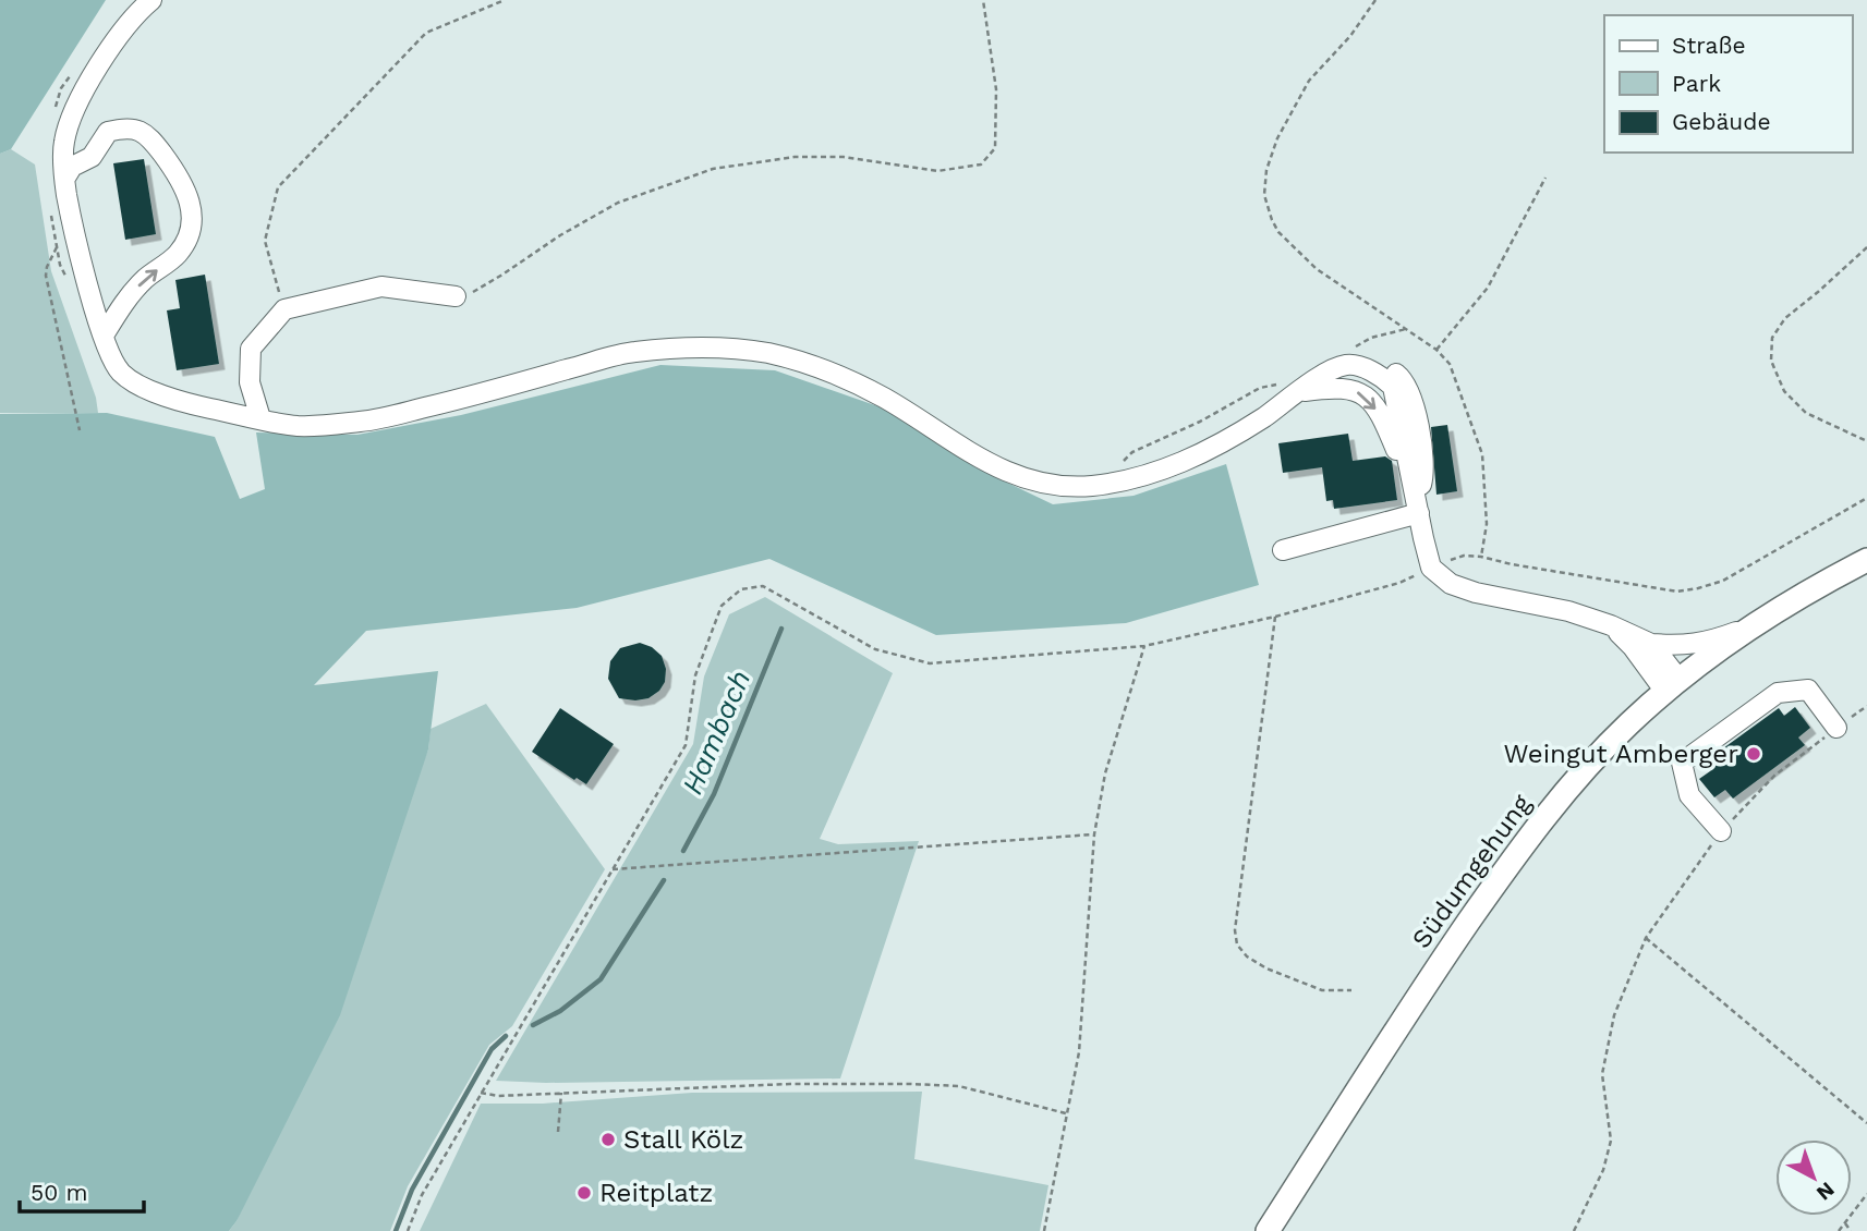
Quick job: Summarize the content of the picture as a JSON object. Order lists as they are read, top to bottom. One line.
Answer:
{"streets":{"main road":["Südumgehung"]},"water":["Hambach"],"places":["Weingut Amberger","Stall Kölz","Reitplatz"],"legend":["Straße","Park","Gebäude"],"scale_bar":"50 m","north":"bottom right"}
